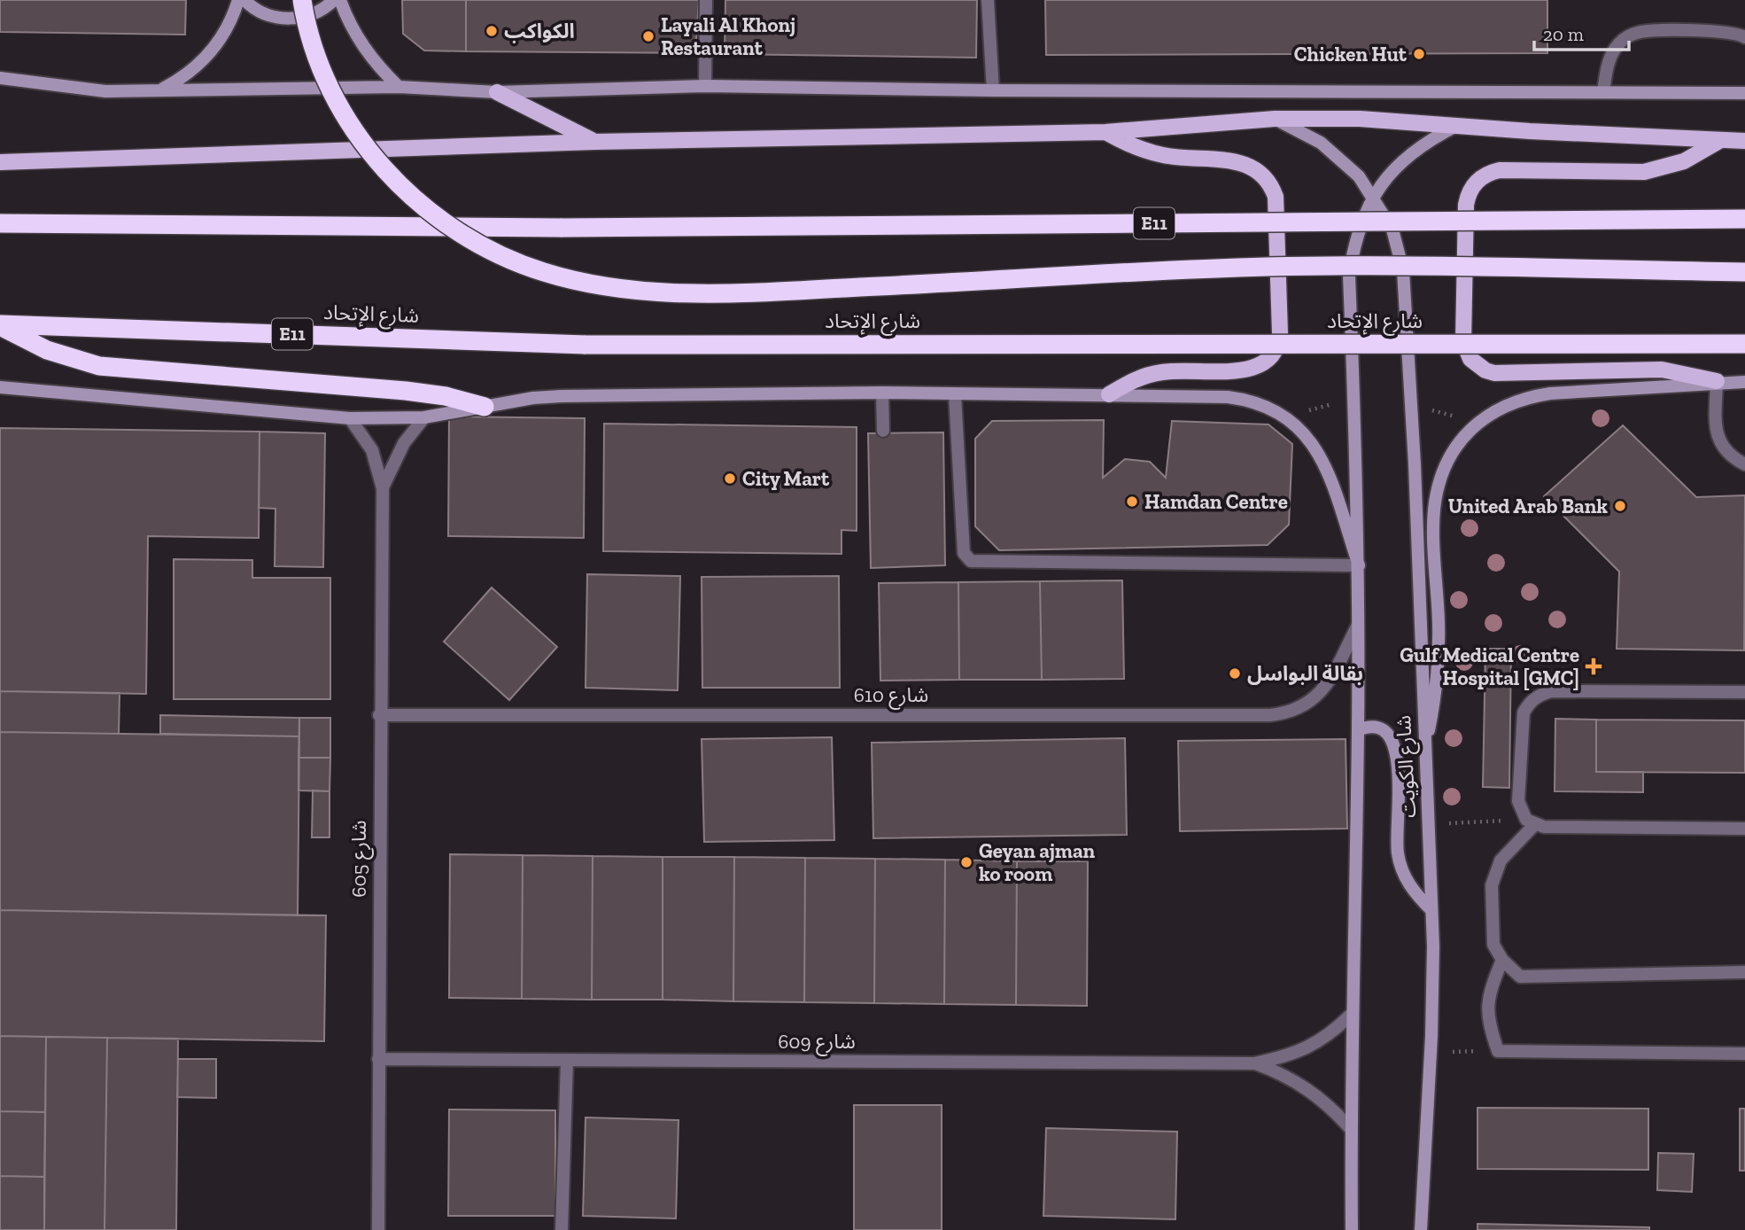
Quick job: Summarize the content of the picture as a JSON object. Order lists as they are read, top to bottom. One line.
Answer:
{"streets":{"highway":["E11","شارع الإتحاد"],"main road":["شارع الكويت"],"street":["شارع 610","شارع 605","شارع 609"]},"crossings":[["شارع 610","شارع 605"],["شارع 605","شارع 609"]],"places":{"other":["الكواكب","Layali Al Khonj Restaurant","Chicken Hut","City Mart","Hamdan Centre","United Arab Bank","بقالة البواسل","Geyan ajman ko room"],"health":["Gulf Medical Centre Hospital [GMC]"]},"scale_bar":"20 m"}
